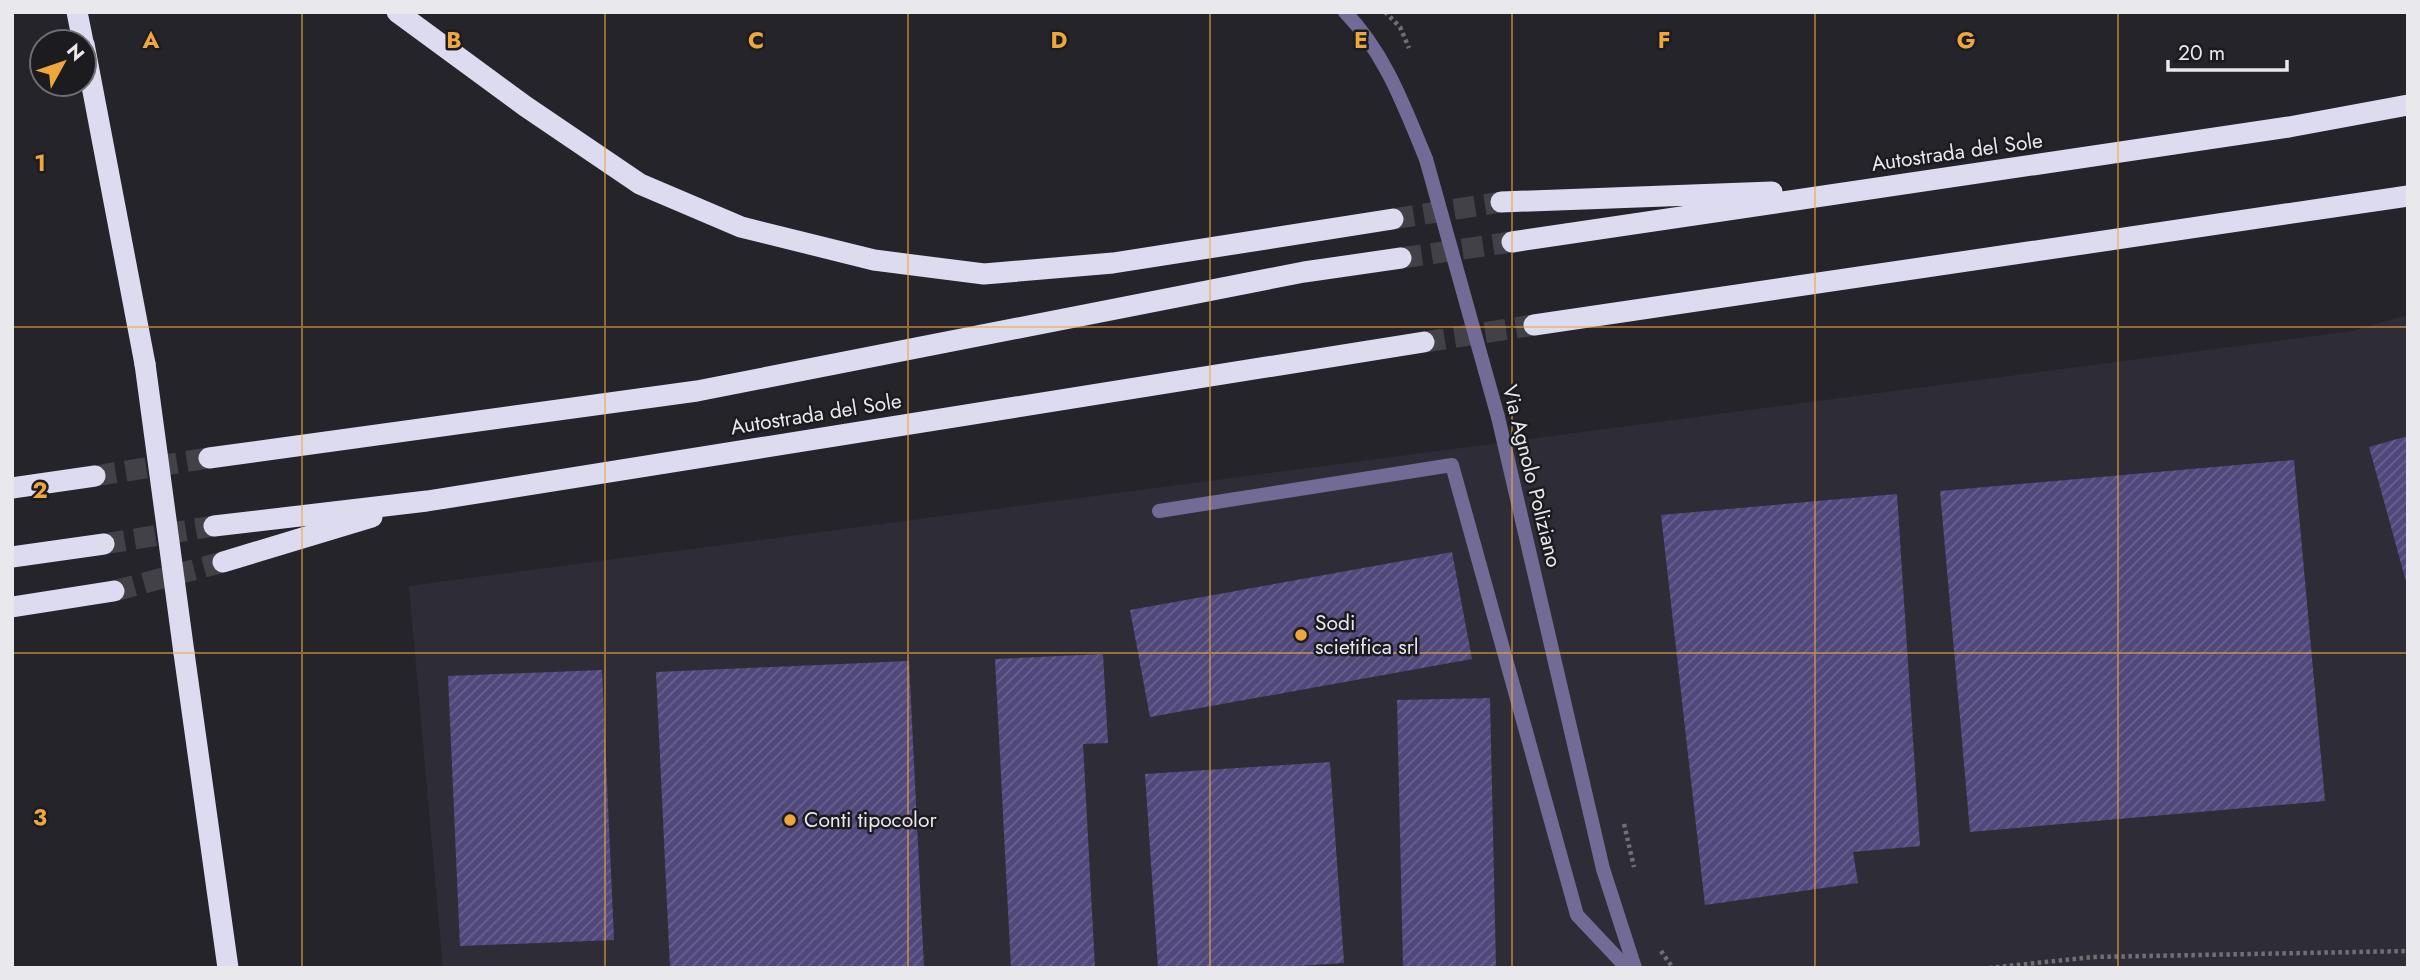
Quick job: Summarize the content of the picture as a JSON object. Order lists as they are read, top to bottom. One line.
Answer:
{"streets":{"highway":["Autostrada del Sole"],"street":["Via Agnolo Poliziano"]},"places":["Sodi scietifica srl","Conti tipocolor"],"scale_bar":"20 m","north":"top right","grid":{"columns":["A","B","C","D","E","F","G"],"rows":["1","2","3"]}}
